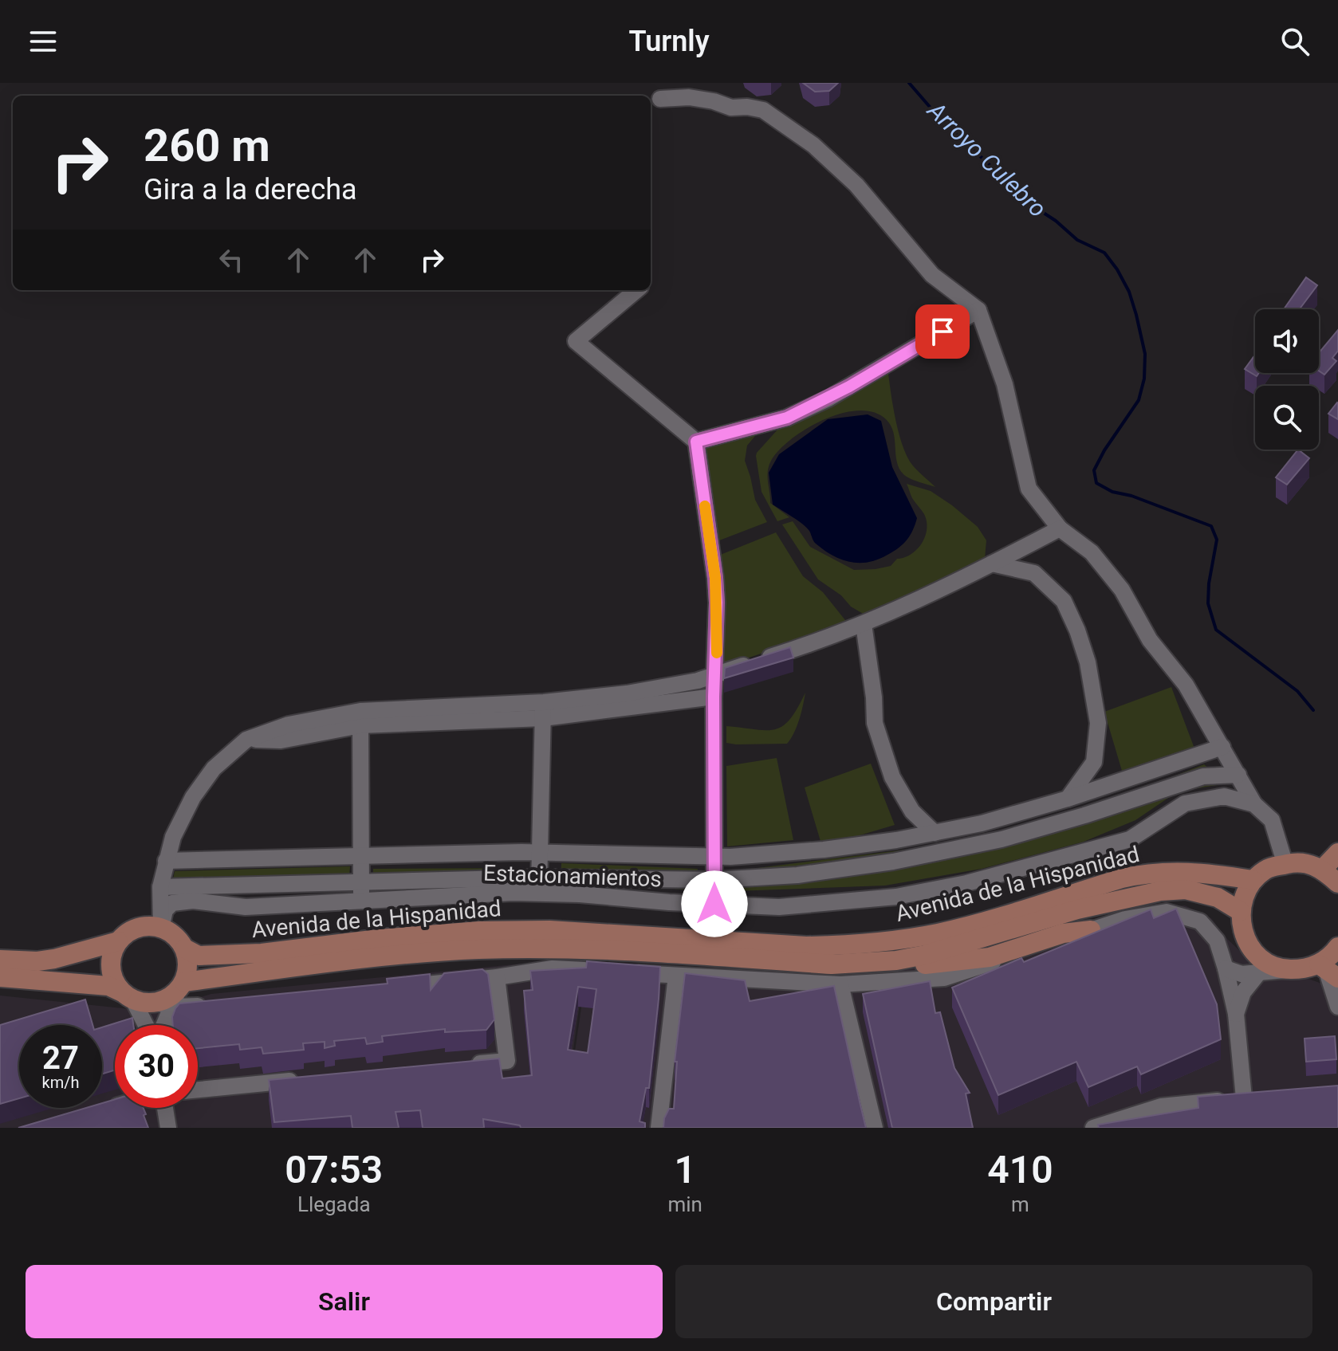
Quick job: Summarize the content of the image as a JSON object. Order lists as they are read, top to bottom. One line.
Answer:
{"streets":{"main road":["Avenida de la Hispanidad"],"street":["Estacionamientos"]},"crossings":[["Estacionamientos","Avenida de la Hispanidad"]],"water":["Arroyo Culebro"],"page":{"header":"Turnly","turn":["260 m","Gira a la derecha"],"speed":"27 km/h","limit":"30","eta":["07:53","Llegada","1","min","410","m"],"buttons":["Salir","Compartir"]}}
